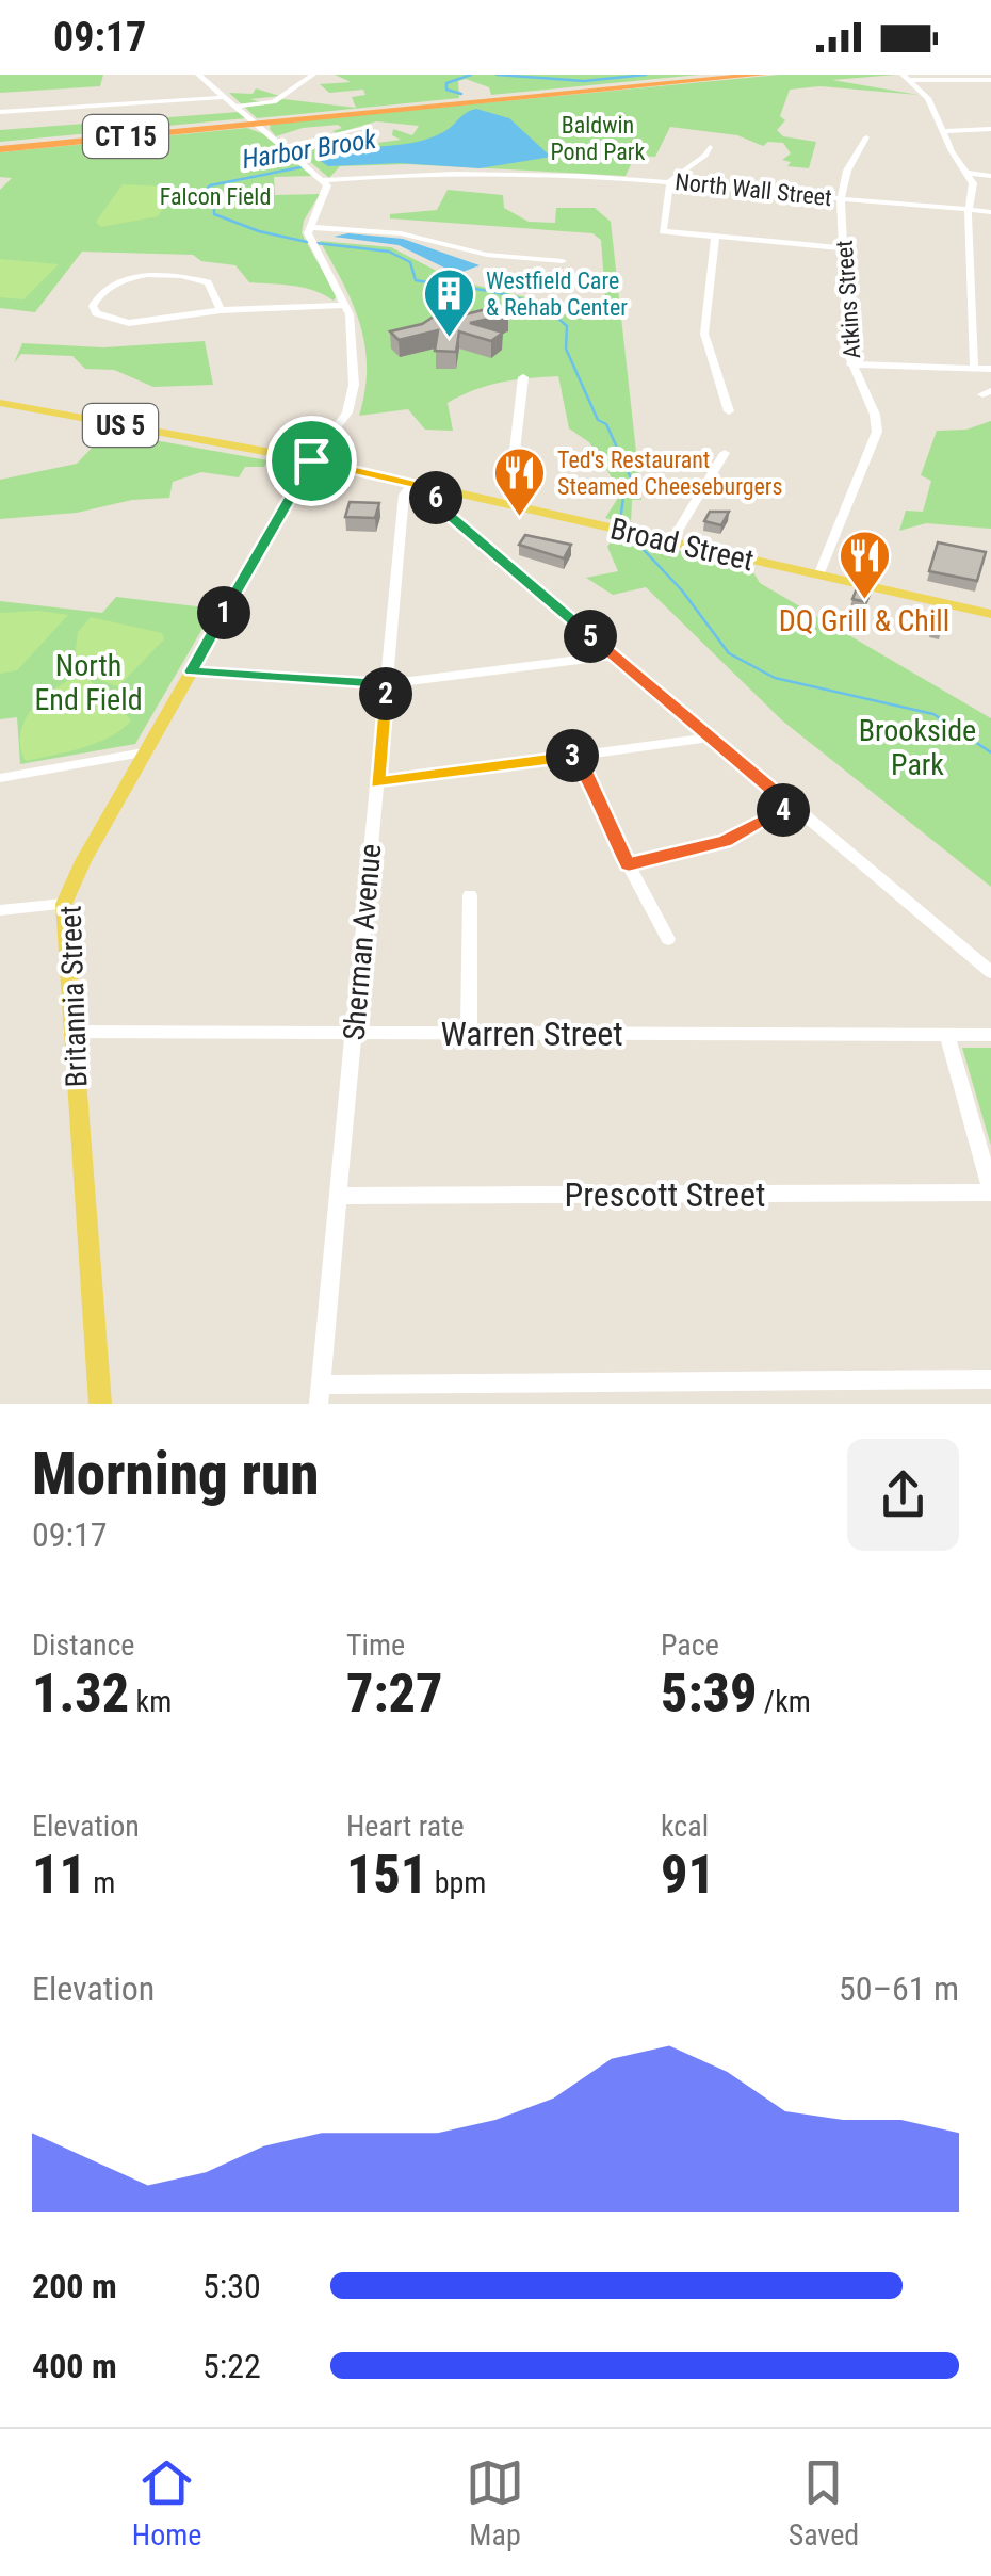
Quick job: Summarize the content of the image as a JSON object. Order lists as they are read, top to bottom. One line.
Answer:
{"streets":{"highway":["CT 15"],"main road":["US 5","Broad Street","Britannia Street"],"street":["North Wall Street","Atkins Street","Sherman Avenue","Warren Street","Prescott Street"]},"crossings":[["North Wall Street","Atkins Street"],["Atkins Street","Broad Street"],["US 5","Broad Street"],["US 5","Britannia Street"],["Broad Street","Sherman Avenue"],["Broad Street","Britannia Street"],["Sherman Avenue","Warren Street"],["Sherman Avenue","Prescott Street"],["Britannia Street","Warren Street"]],"water":["Harbor Brook"],"parks":["Baldwin Pond Park","Falcon Field","North End Field","Brookside Park"],"places":{"building":["Westfield Care & Rehab Center"],"restaurant":["Ted's Restaurant Steamed Cheeseburgers","DQ Grill & Chill"]},"page":{"status":"09:17","pins":["6","1","5","2","3","4"],"heading":["Morning run","09:17"],"stats":[["Distance","1.32 km"],["Time","7:27"],["Pace","5:39 /km"],["Elevation","11 m"],["Heart rate","151 bpm"],["kcal","91"]],"chart":["Elevation","50–61 m"],"list":[{"name":"200 m","note":"5:30"},{"name":"400 m","note":"5:22"}],"tabs":["Home","Map","Saved"]}}
